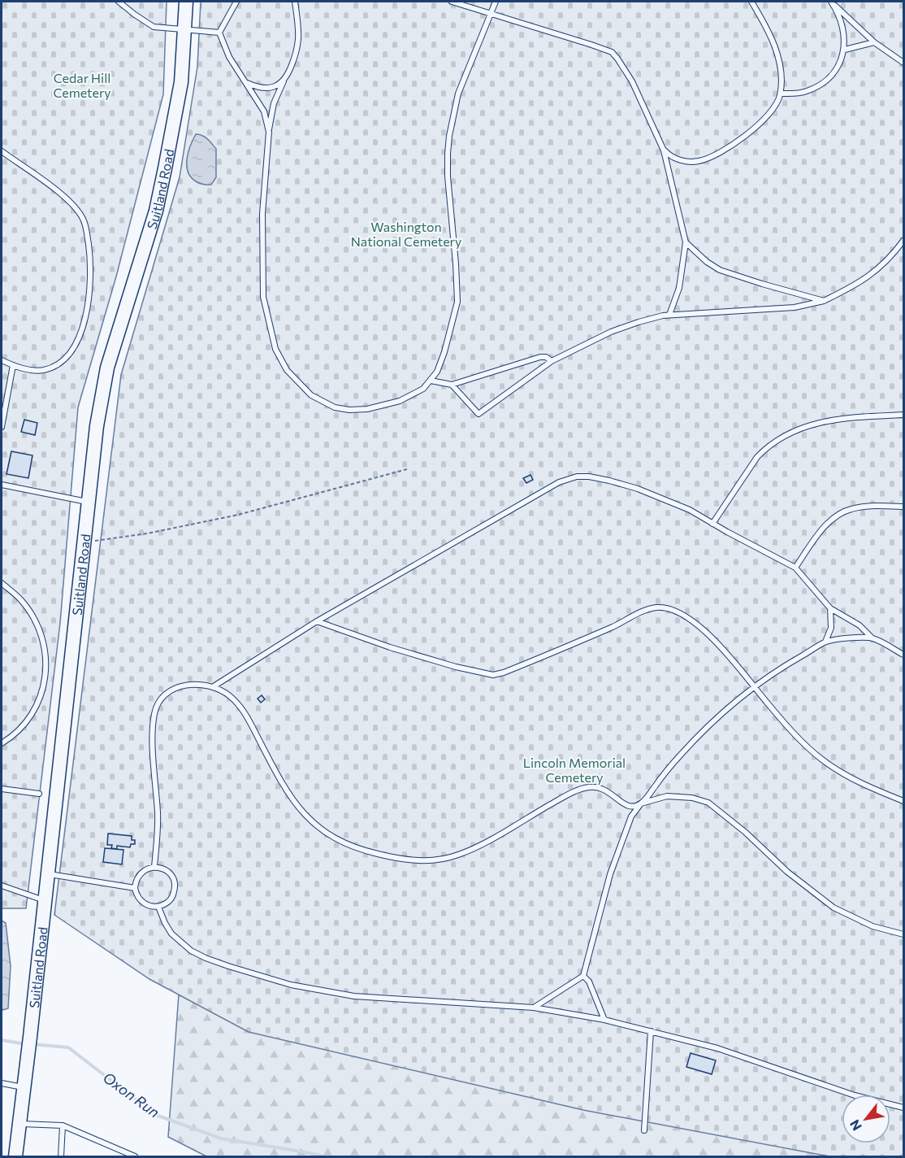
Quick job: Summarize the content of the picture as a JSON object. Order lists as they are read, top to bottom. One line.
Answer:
{"streets":{"main road":["Suitland Road"]},"water":["Oxon Run"],"parks":["Cedar Hill Cemetery","Washington National Cemetery","Lincoln Memorial Cemetery"],"north":"bottom left"}
